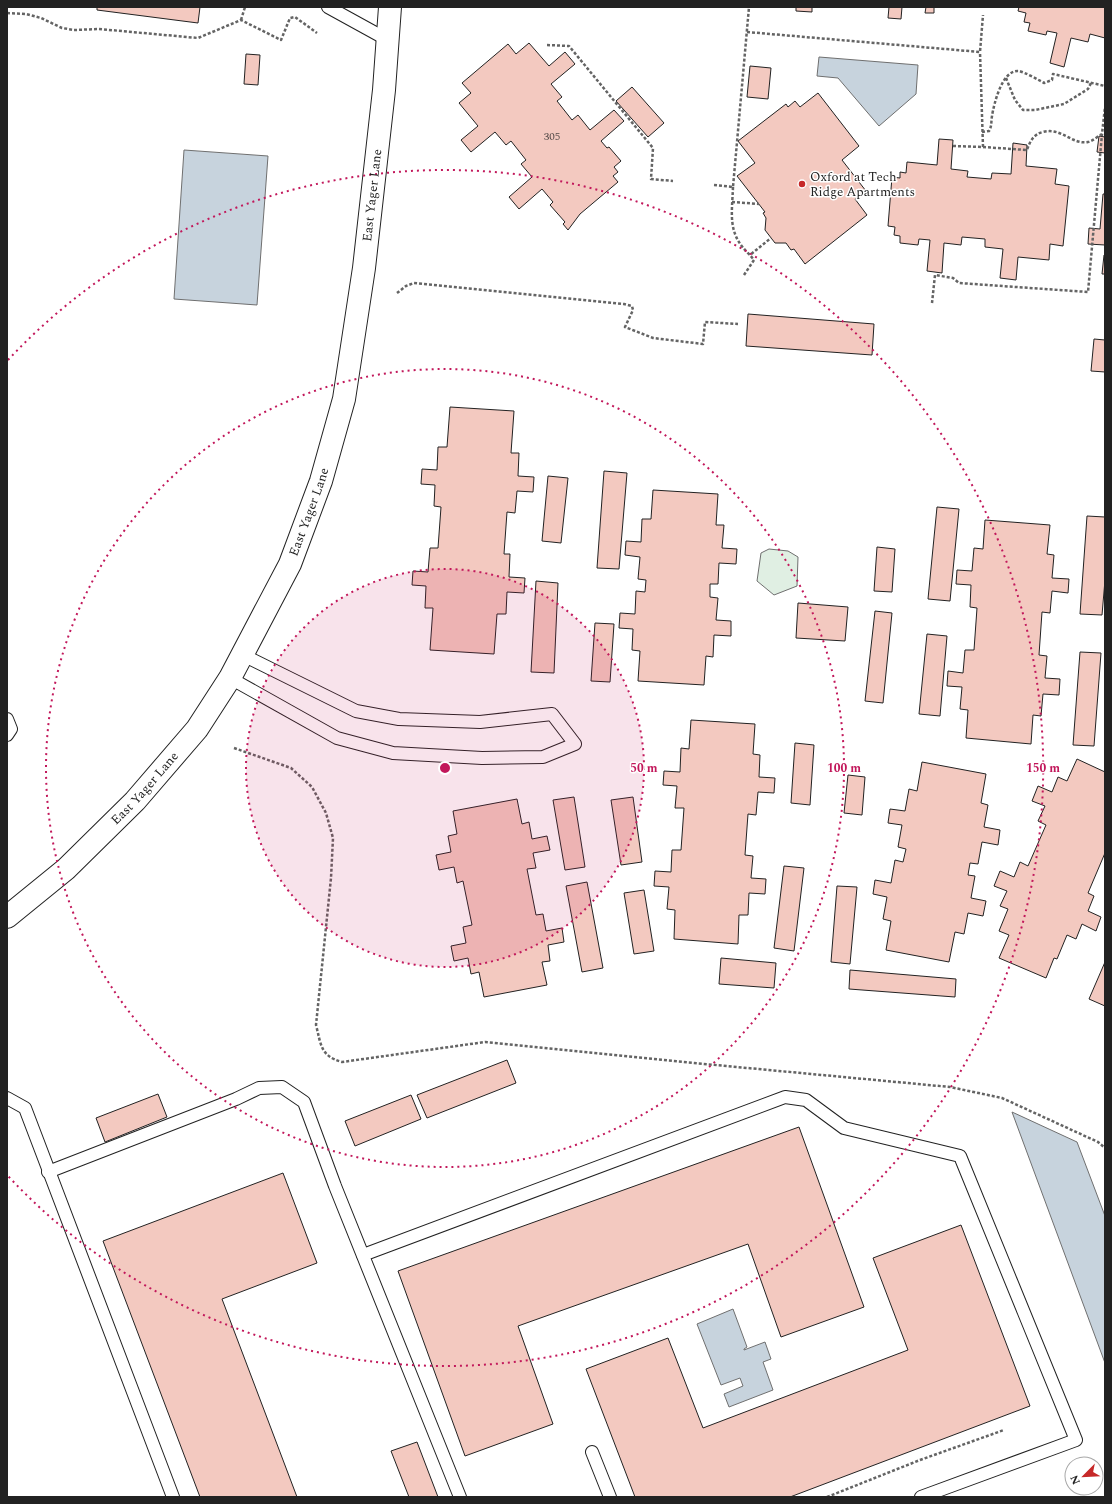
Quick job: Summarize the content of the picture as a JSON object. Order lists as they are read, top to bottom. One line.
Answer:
{"streets":{"street":["East Yager Lane"]},"places":["Oxford at Tech Ridge Apartments"],"house_numbers":["305"],"north":"bottom left","rings":["50 m","100 m","150 m"]}
